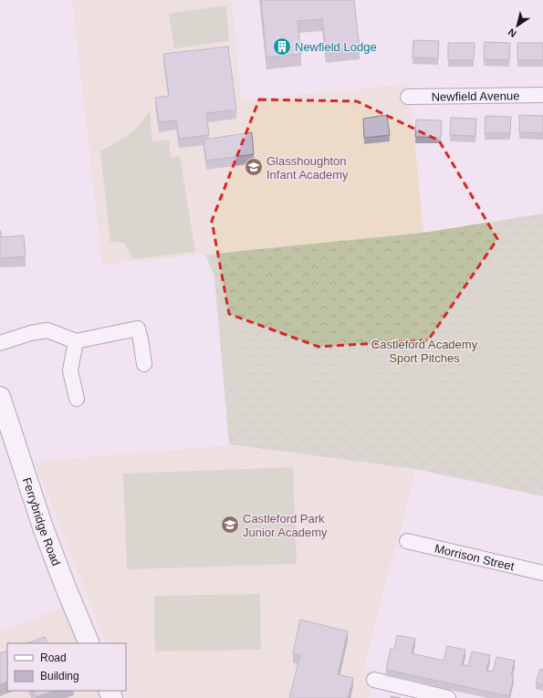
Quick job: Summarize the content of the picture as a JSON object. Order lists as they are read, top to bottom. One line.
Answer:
{"streets":{"street":["Newfield Avenue","Ferrybridge Road","Morrison Street"]},"parks":["Castleford Academy Sport Pitches"],"places":{"building":["Newfield Lodge"],"school or university":["Glasshoughton Infant Academy","Castleford Park Junior Academy"]},"legend":["Road","Building"],"north":"bottom left"}
